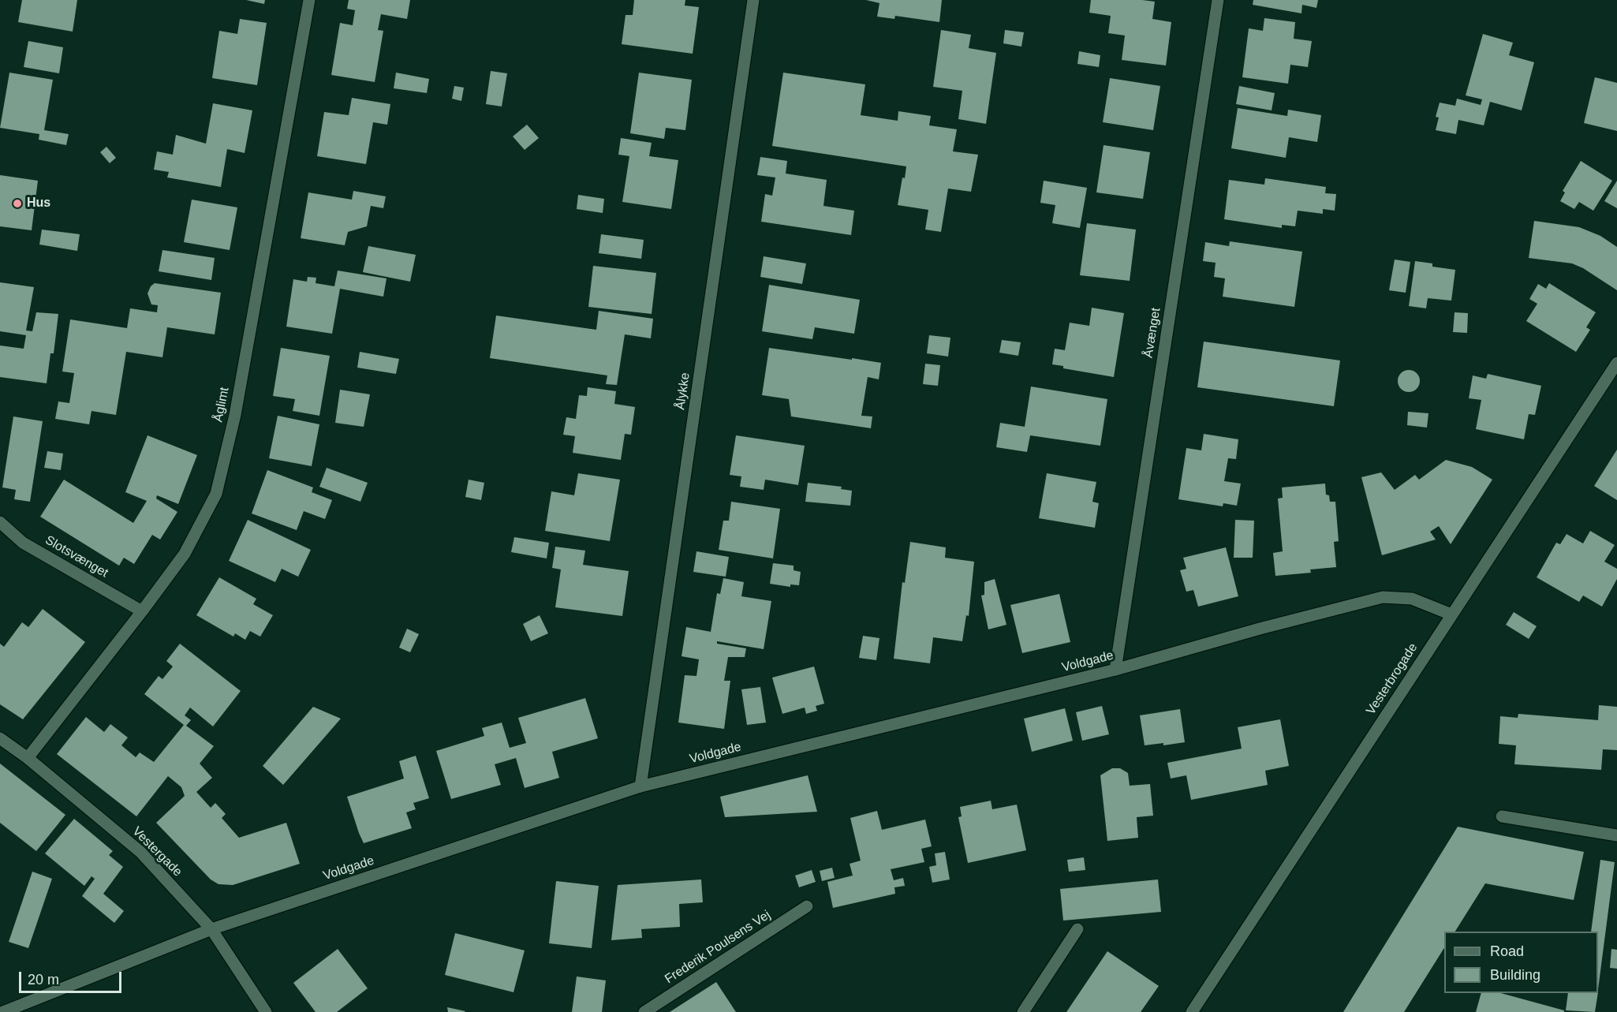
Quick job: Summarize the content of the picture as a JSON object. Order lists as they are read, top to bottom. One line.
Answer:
{"streets":{"street":["Åvænget","Ålykke","Åglimt","Slotsvænget","Voldgade","Vesterbrogade","Vestergade","Frederik Poulsens Vej"]},"crossings":[["Åvænget","Voldgade"],["Ålykke","Voldgade"],["Åglimt","Slotsvænget"],["Åglimt","Vestergade"],["Voldgade","Vesterbrogade"],["Voldgade","Vestergade"]],"places":["Hus"],"legend":["Road","Building"],"scale_bar":"20 m"}
